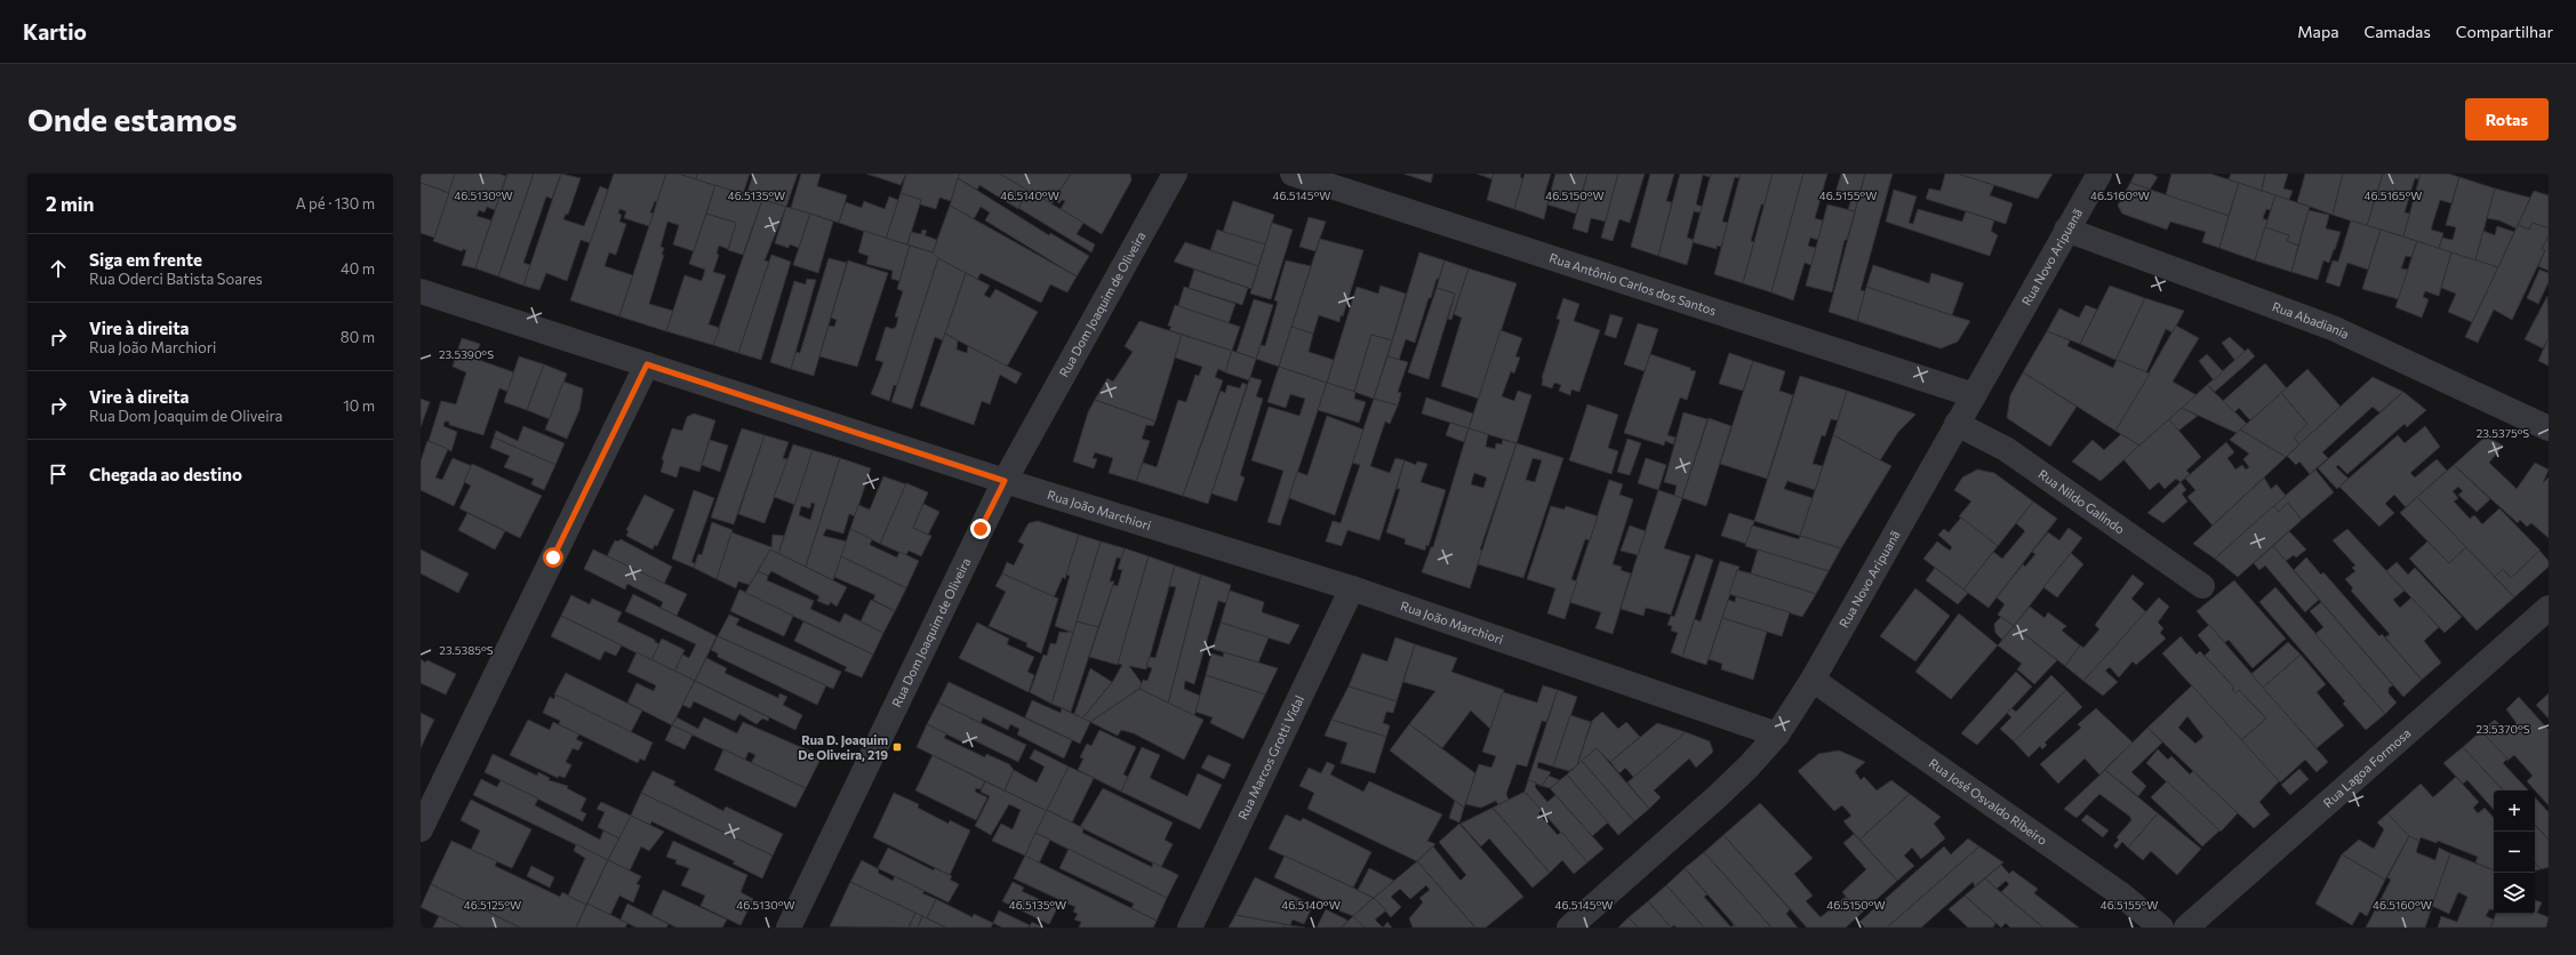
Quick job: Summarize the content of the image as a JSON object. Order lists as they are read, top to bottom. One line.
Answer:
{"streets":{"street":["Rua Novo Aripuanã","Rua Antônio Carlos dos Santos","Rua Dom Joaquim de Oliveira","Rua Abadiania","Rua Nildo Galindo","Rua João Marchiori","Rua Marcos Grotti Vidal","Rua Lagoa Formosa","Rua José Osvaldo Ribeiro"]},"crossings":[["Rua Novo Aripuanã","Rua Antônio Carlos dos Santos"],["Rua Novo Aripuanã","Rua Abadiania"],["Rua Novo Aripuanã","Rua Nildo Galindo"],["Rua Novo Aripuanã","Rua João Marchiori"],["Rua Novo Aripuanã","Rua José Osvaldo Ribeiro"],["Rua Dom Joaquim de Oliveira","Rua João Marchiori"],["Rua João Marchiori","Rua Marcos Grotti Vidal"]],"places":{"transit":["Rua D. Joaquim De Oliveira, 219"]},"page":{"header":"Kartio","nav":["Mapa","Camadas","Compartilhar"],"buttons":"Rotas","title":"Onde estamos","heading":["2 min","A pé · 130 m"],"list":[["Siga em frente","Rua Oderci Batista Soares","40 m"],["Vire à direita","Rua João Marchiori","80 m"],["Vire à direita","Rua Dom Joaquim de Oliveira","10 m"],"Chegada ao destino"],"map_buttons":["+","−"]},"coordinates":["46.5140°W","46.5155°W","46.5130°W","46.5135°W","46.5145°W","46.5150°W","46.5160°W","46.5165°W","23.5390°S","23.5375°S","23.5385°S","23.5370°S","46.5125°W"]}
